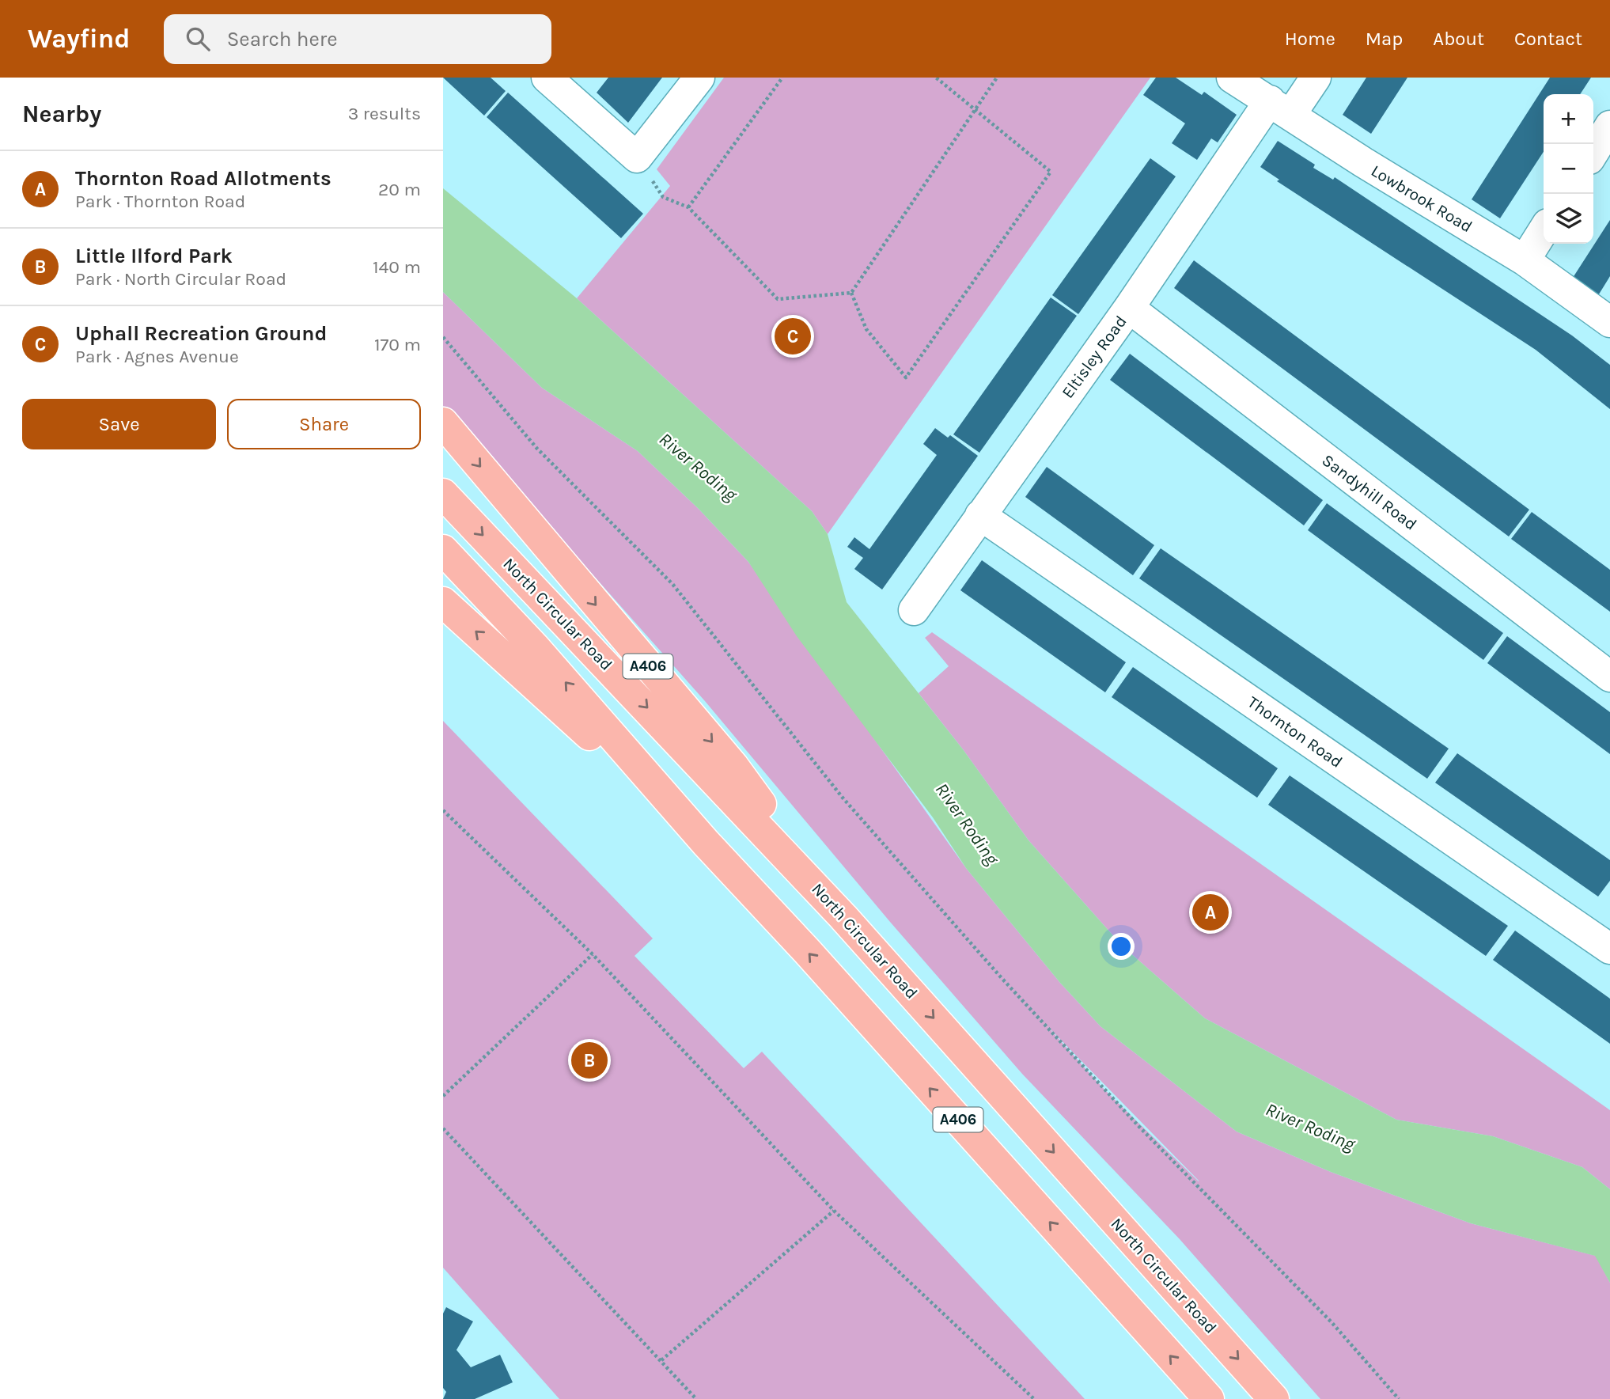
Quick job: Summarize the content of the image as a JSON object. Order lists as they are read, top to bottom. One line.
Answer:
{"streets":{"highway":["North Circular Road","A406"],"street":["Lowbrook Road","Eltisley Road","Sandyhill Road","Thornton Road"]},"crossings":[["Lowbrook Road","Eltisley Road"],["Eltisley Road","Sandyhill Road"],["Eltisley Road","Thornton Road"],["North Circular Road","A406"]],"water":["River Roding"],"page":{"header":"Wayfind","search":"Search here","nav":["Home","Map","About","Contact"],"heading":["Nearby","3 results"],"map_buttons":["+","−"],"list":[{"mark":"A","name":"Thornton Road Allotments","note":"Park · Thornton Road","value":"20 m"},{"mark":"B","name":"Little Ilford Park","note":"Park · North Circular Road","value":"140 m"},{"mark":"C","name":"Uphall Recreation Ground","note":"Park · Agnes Avenue","value":"170 m"}],"pins":["C","A","B"],"buttons":["Save","Share"]}}
